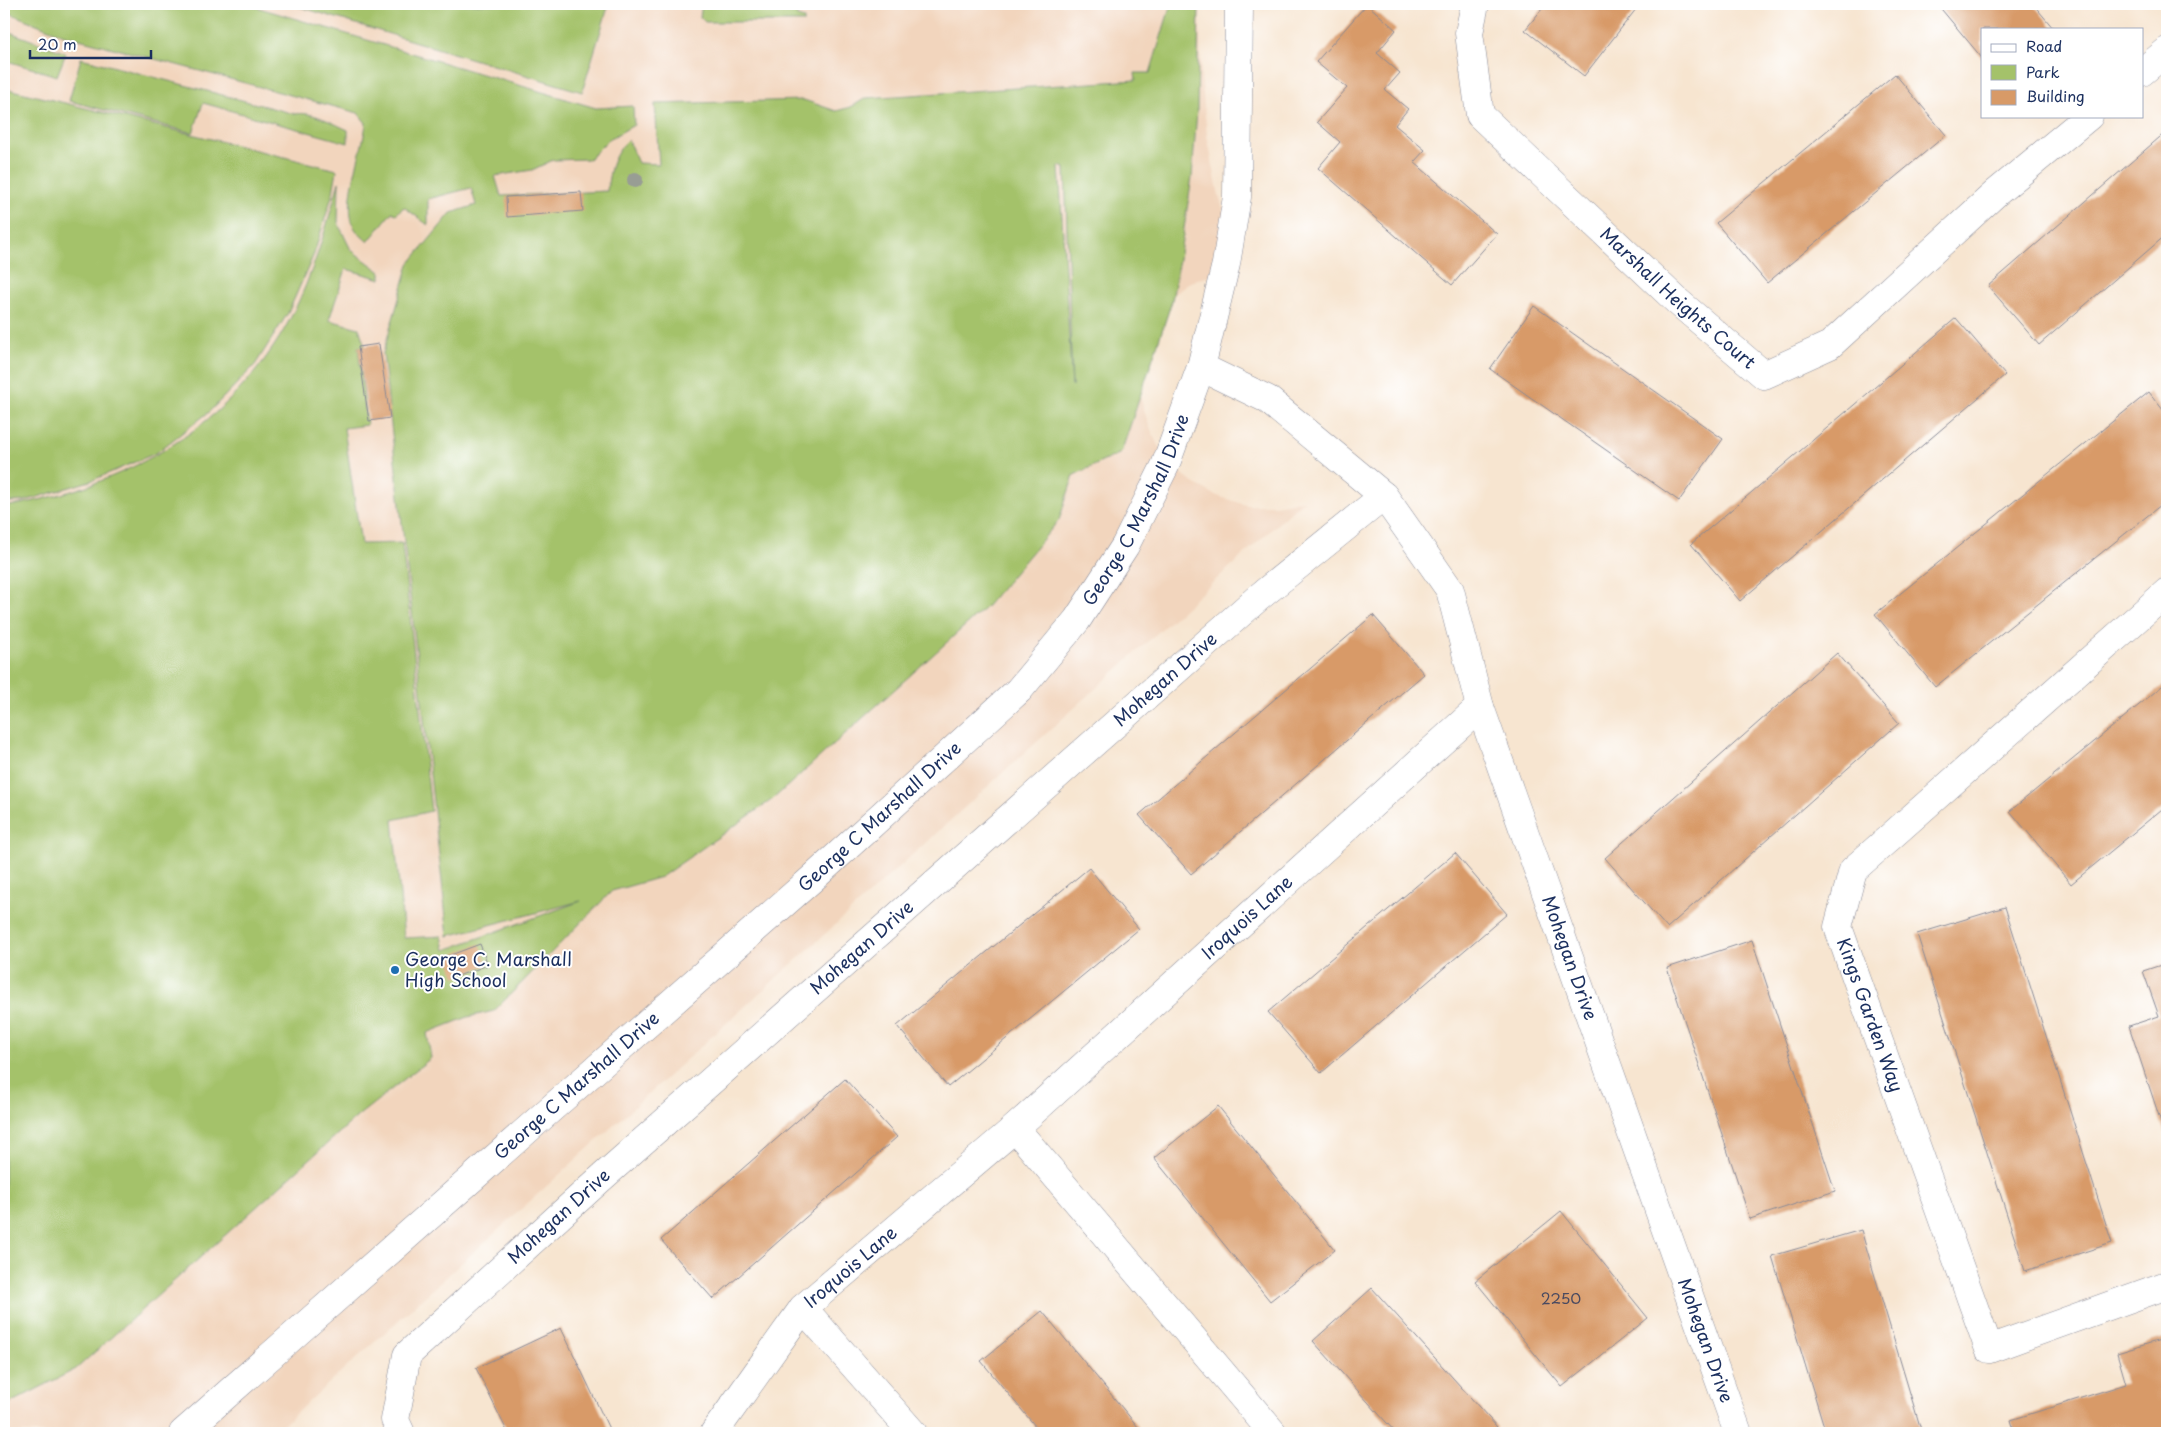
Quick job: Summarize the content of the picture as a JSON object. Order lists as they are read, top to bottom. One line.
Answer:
{"streets":{"street":["Marshall Heights Court","George C Marshall Drive","Mohegan Drive","Iroquois Lane","Kings Garden Way"]},"crossings":[["George C Marshall Drive","Mohegan Drive"],["Mohegan Drive","Iroquois Lane"]],"places":["George C. Marshall High School"],"house_numbers":["2250"],"legend":["Road","Park","Building"],"scale_bar":"20 m"}
